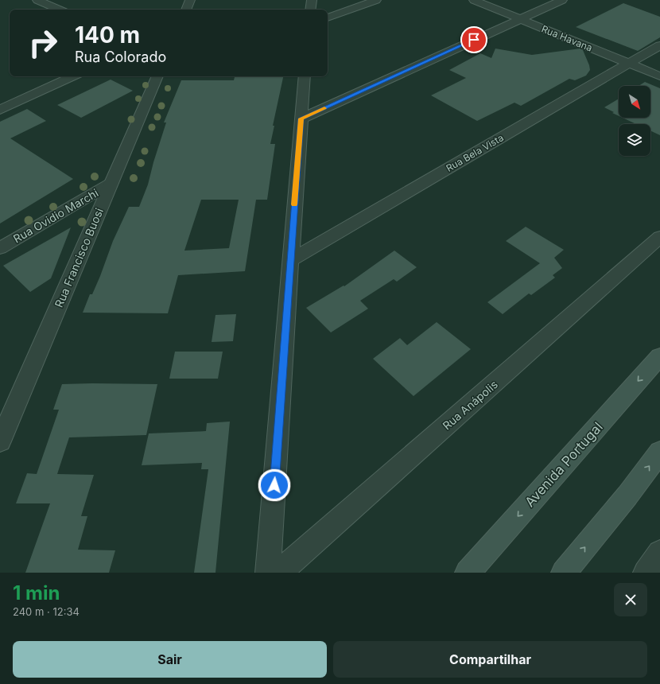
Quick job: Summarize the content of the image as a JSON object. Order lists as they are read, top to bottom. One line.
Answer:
{"streets":{"main road":["Avenida Portugal"],"street":["Rua Havana","Rua Bela Vista","Rua Ovidio Marchi","Rua Francisco Buosi","Rua Anápolis"]},"crossings":[["Rua Havana","Rua Bela Vista"],["Rua Ovidio Marchi","Rua Francisco Buosi"]],"north":"bottom right","page":{"turn":["140 m","Rua Colorado"],"heading":["1 min","240 m · 12:34"],"buttons":["Sair","Compartilhar"]}}
